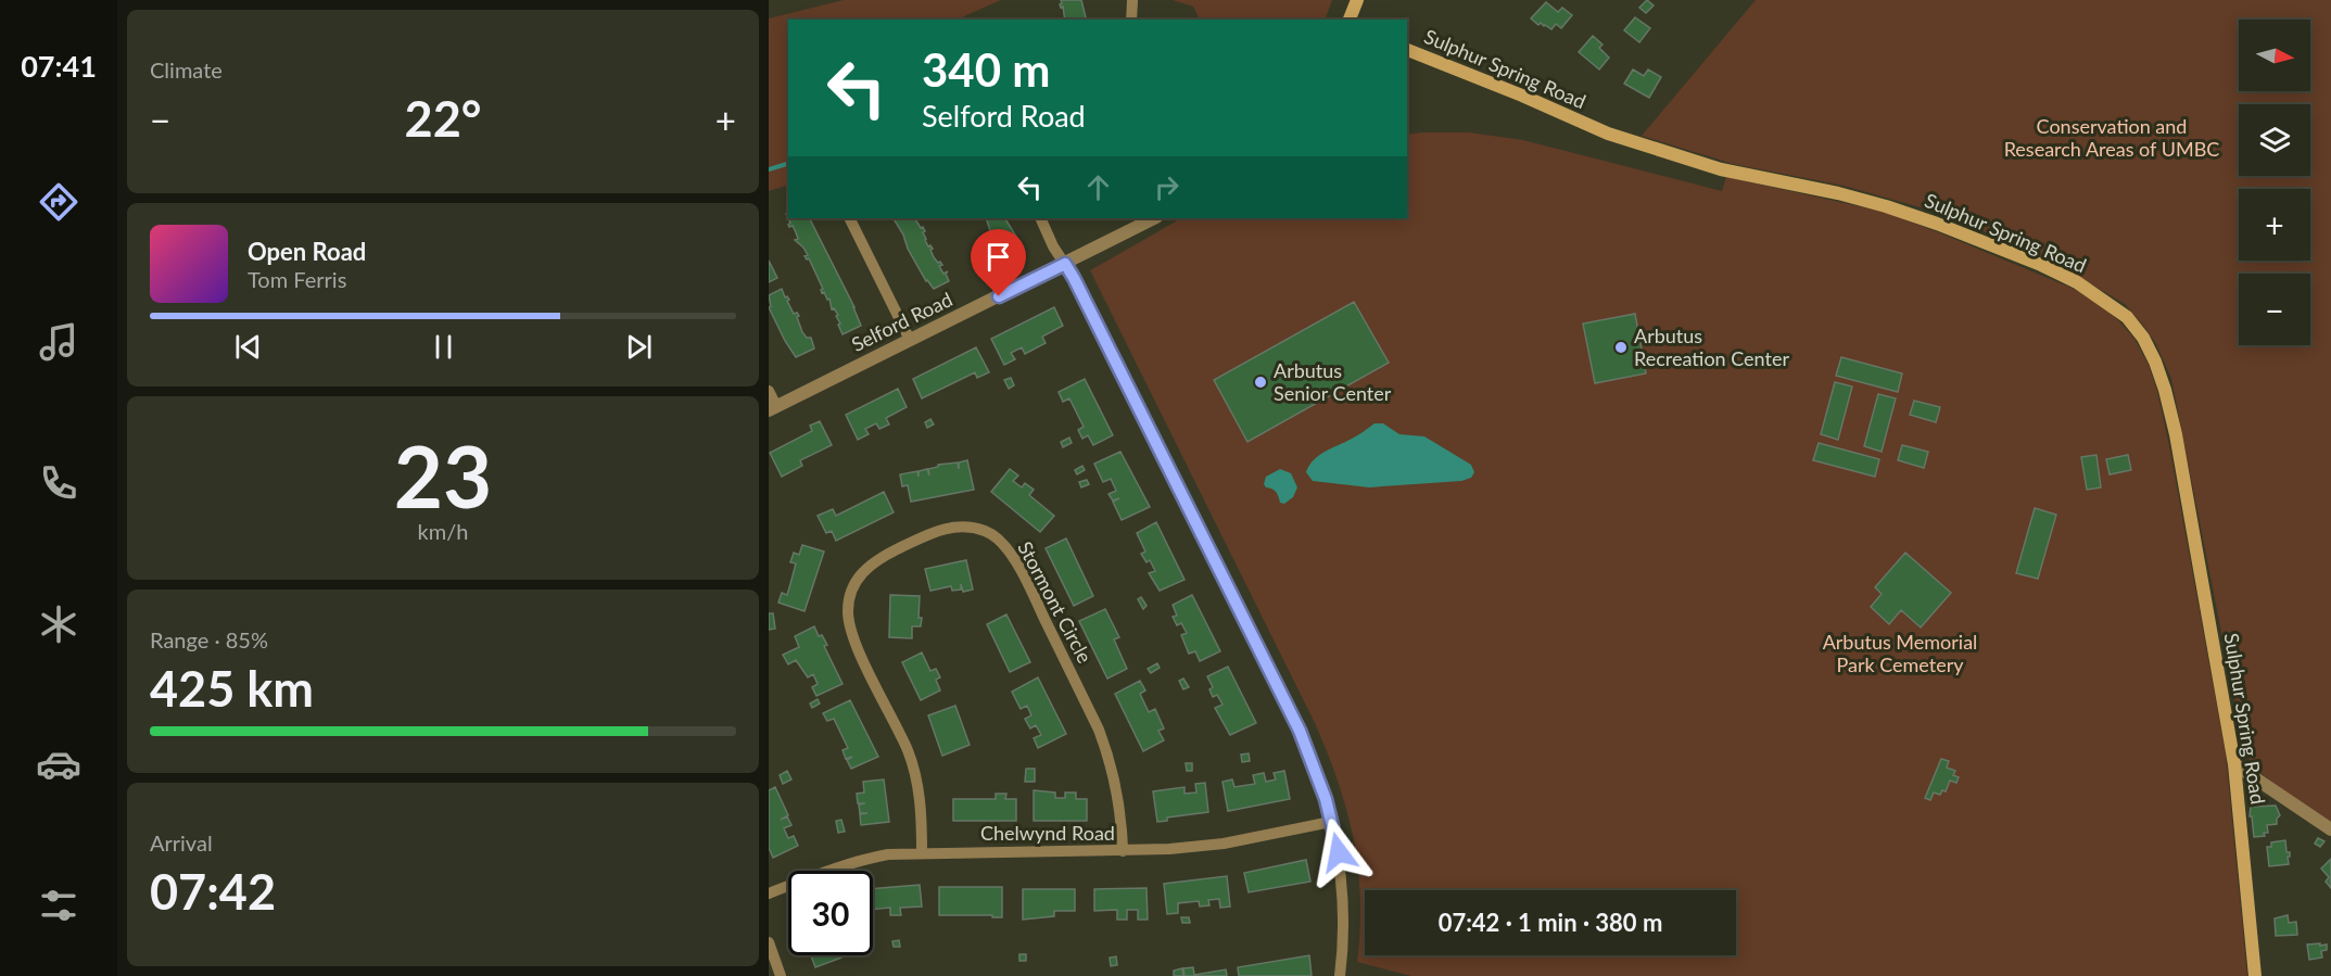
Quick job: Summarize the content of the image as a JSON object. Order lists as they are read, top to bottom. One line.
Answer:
{"streets":{"main road":["Sulphur Spring Road"],"street":["Selford Road","Stormont Circle","Chelwynd Road"]},"crossings":[["Stormont Circle","Chelwynd Road"]],"parks":["Conservation and Research Areas of UMBC","Arbutus Memorial Park Cemetery"],"places":["Arbutus Recreation Center","Arbutus Senior Center"],"north":"right","page":{"tabs":"07:41","tile":["Climate",["23","km/h"],["Range · 85%","425 km"],["Arrival","07:42"]],"map_buttons":["+","−"],"turn":["340 m","Selford Road"],"heat":["−","22°","+"],"song":["Open Road","Tom Ferris"],"limit":"30","trip":"07:42 · 1 min · 380 m"}}
